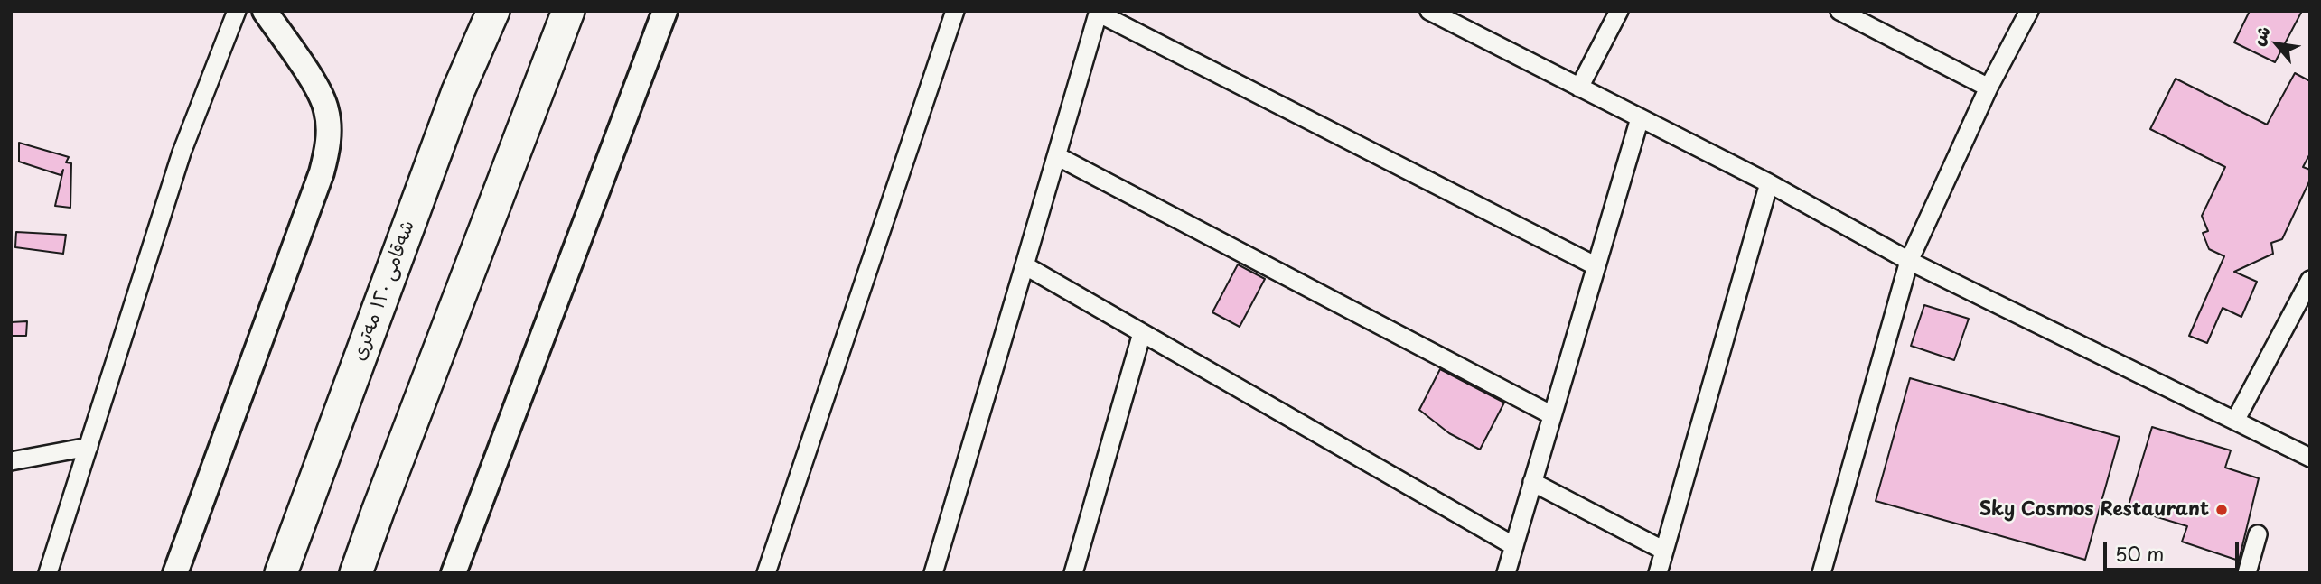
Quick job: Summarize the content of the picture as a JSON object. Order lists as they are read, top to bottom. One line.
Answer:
{"streets":{"highway":["شەقامی ١٢٠ مەتری"]},"places":["Sky Cosmos Restaurant"],"scale_bar":"50 m","north":"top left"}
